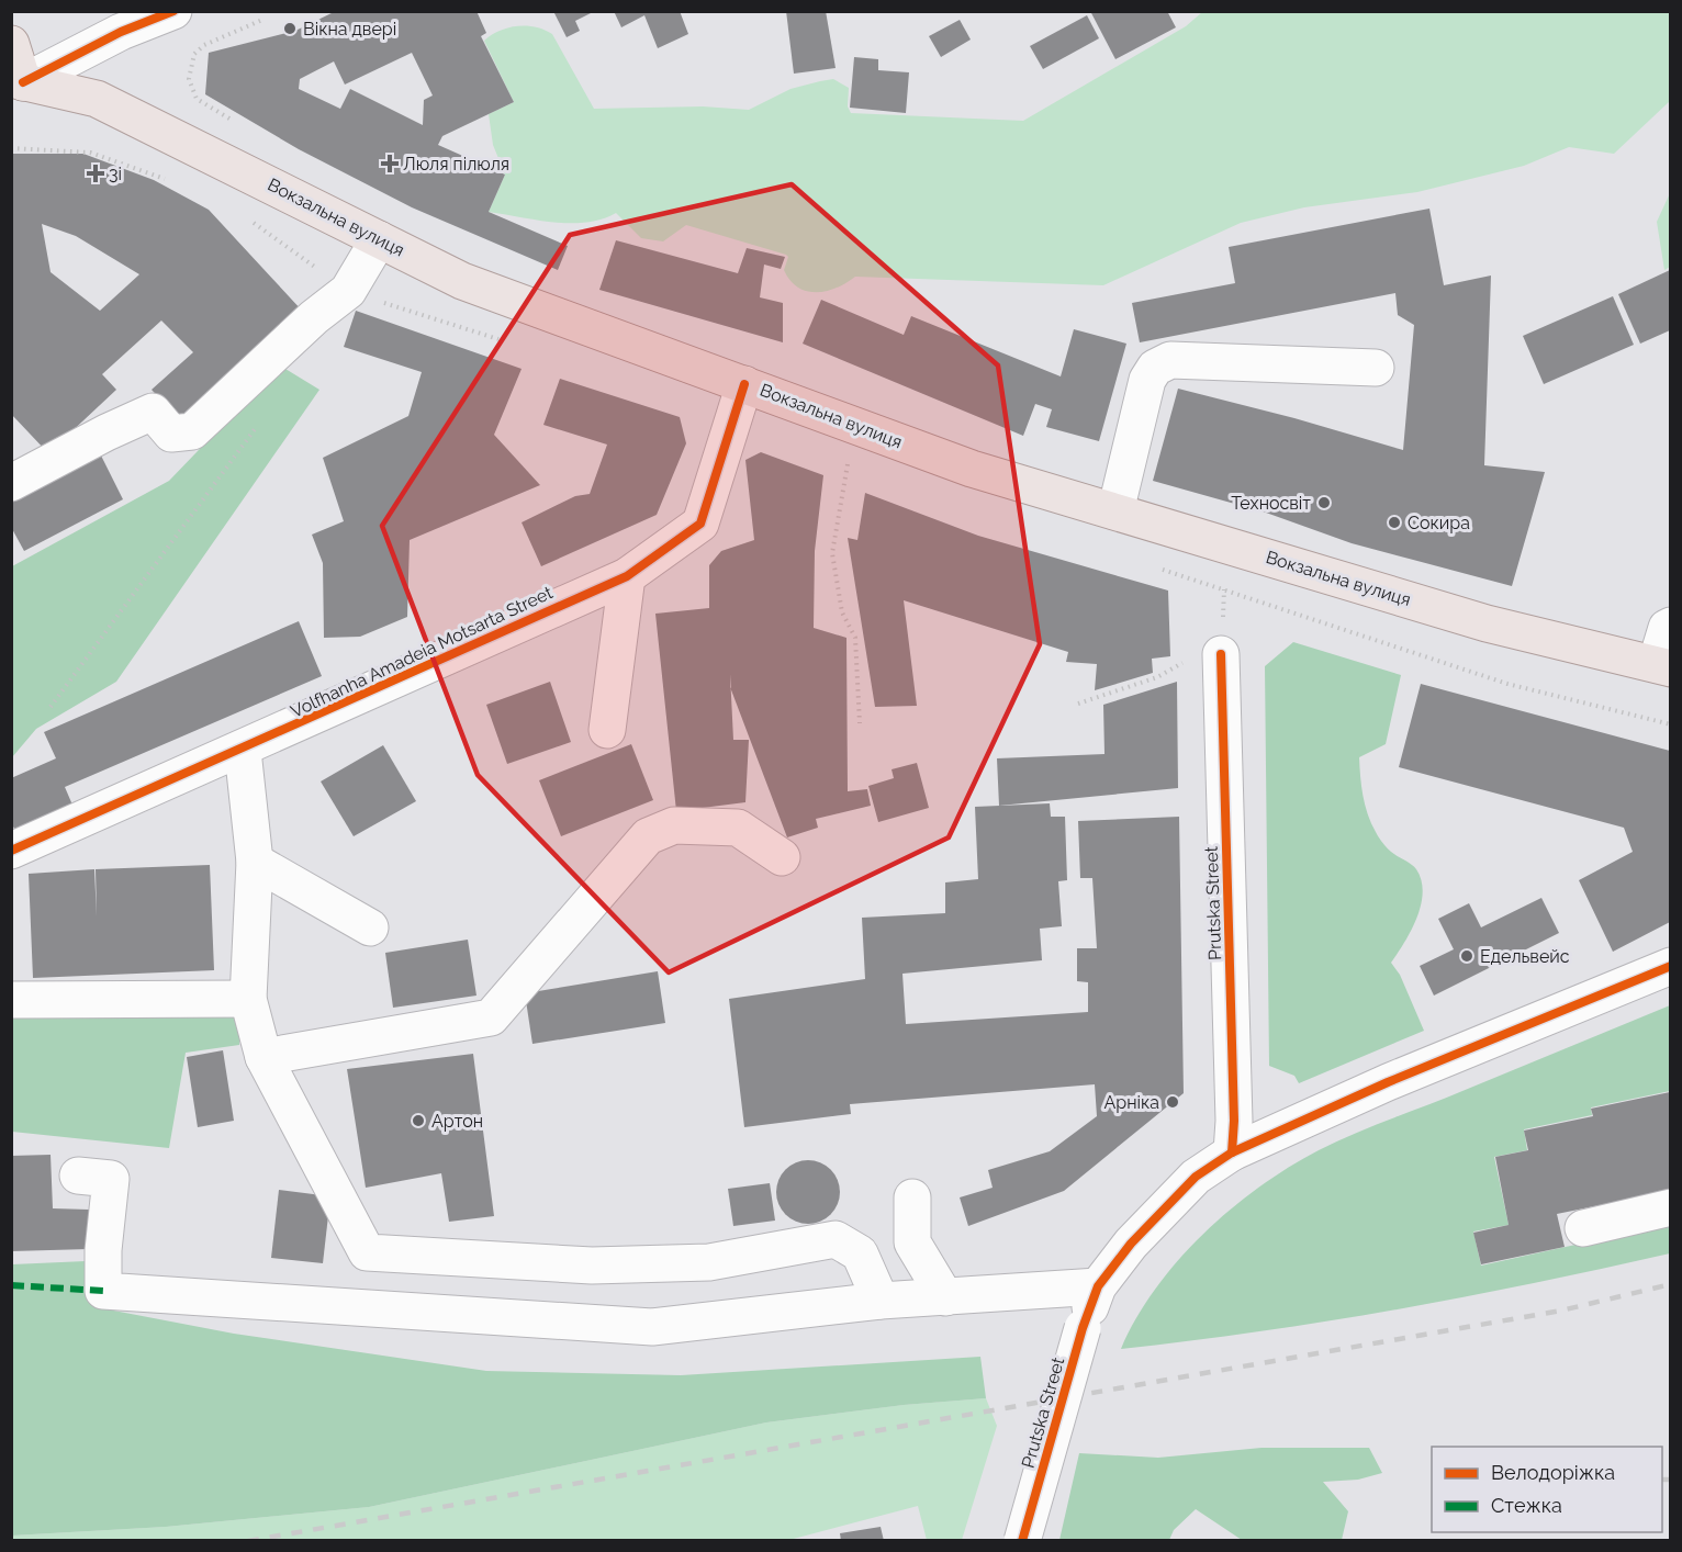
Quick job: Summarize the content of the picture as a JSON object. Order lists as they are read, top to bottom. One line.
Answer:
{"streets":{"main road":["Вокзальна вулиця"],"street":["Volfhanha Amadeia Motsarta Street","Prutska Street"]},"crossings":[["Вокзальна вулиця","Volfhanha Amadeia Motsarta Street"]],"places":{"other":["Вікна двері","Техносвіт","Сокира","Едельвейс","Арніка","Артон"],"health":["Люля пілюля","3i"]},"legend":["Велодоріжка","Стежка"]}
